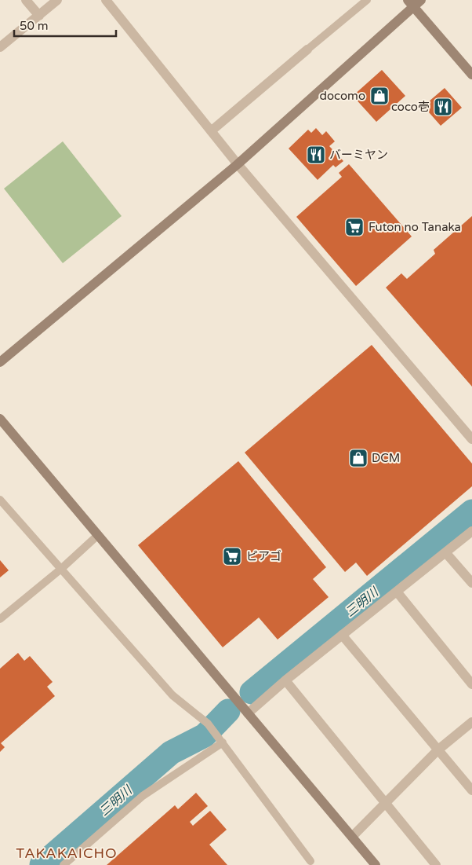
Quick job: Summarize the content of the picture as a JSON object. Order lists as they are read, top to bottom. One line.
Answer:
{"districts":["TAKAKAICHO"],"water":["三明川"],"places":{"shop":["docomo","DCM"],"restaurant":["coco壱","バーミヤン"],"supermarket":["Futon no Tanaka","ピアゴ"]},"scale_bar":"50 m"}
